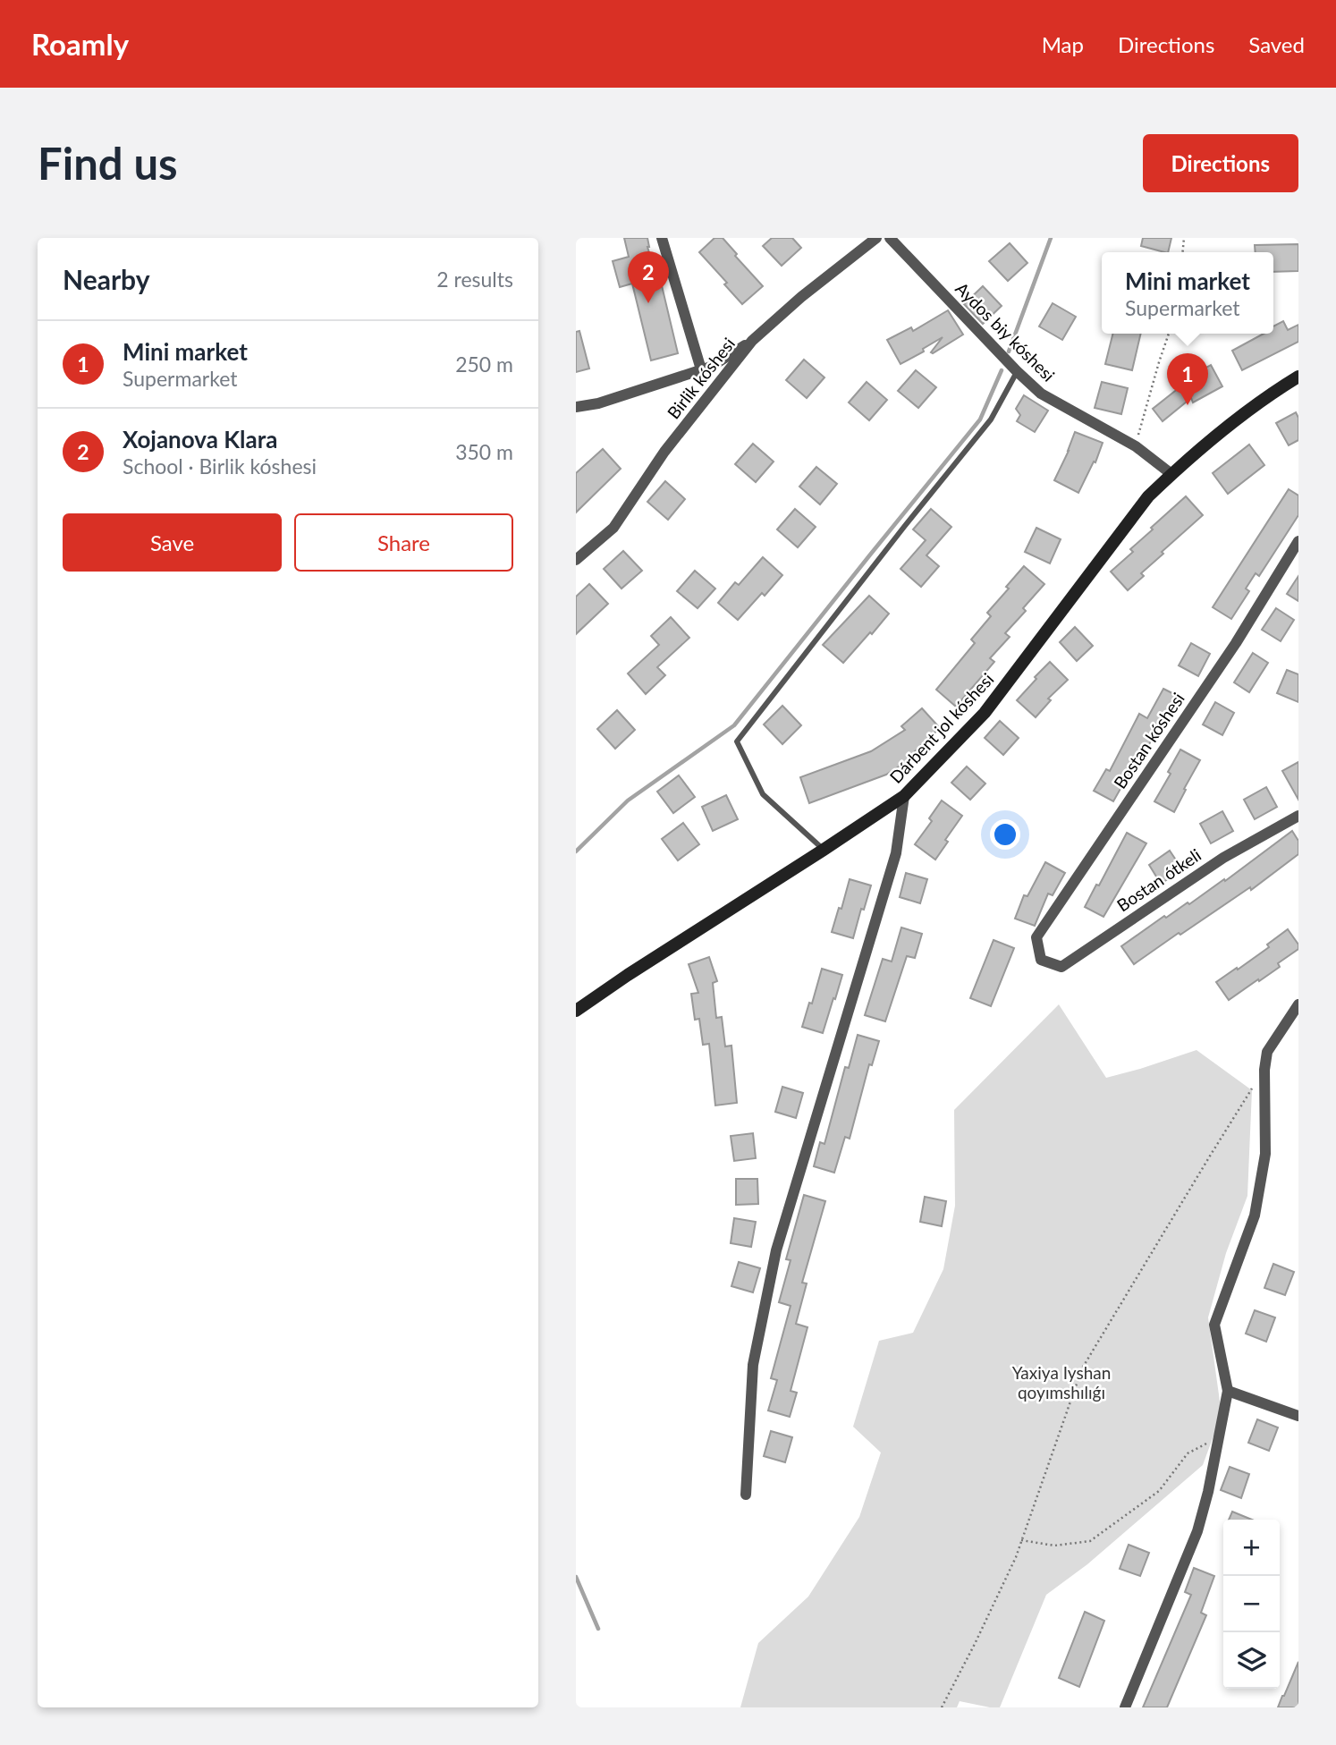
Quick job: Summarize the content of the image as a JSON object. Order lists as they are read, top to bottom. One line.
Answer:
{"streets":{"main road":["Dárbent jol kóshesi"],"street":["Aydos biy kóshesi","Birlik kóshesi","Bostan kóshesi","Bostan ótkeli"]},"crossings":[["Aydos biy kóshesi","Dárbent jol kóshesi"],["Bostan kóshesi","Bostan ótkeli"]],"parks":["Yaxiya Iyshan qoyımshılıǵı"],"page":{"header":"Roamly","nav":["Map","Directions","Saved"],"buttons":["Directions",["Save","Share"]],"title":"Find us","heading":["Nearby","2 results"],"pins":["2","1"],"popup":["Mini market","Supermarket"],"list":[{"mark":"1","name":"Mini market","note":"Supermarket","value":"250 m"},{"mark":"2","name":"Xojanova Klara","note":"School · Birlik kóshesi","value":"350 m"}],"map_buttons":["+","−"]}}
